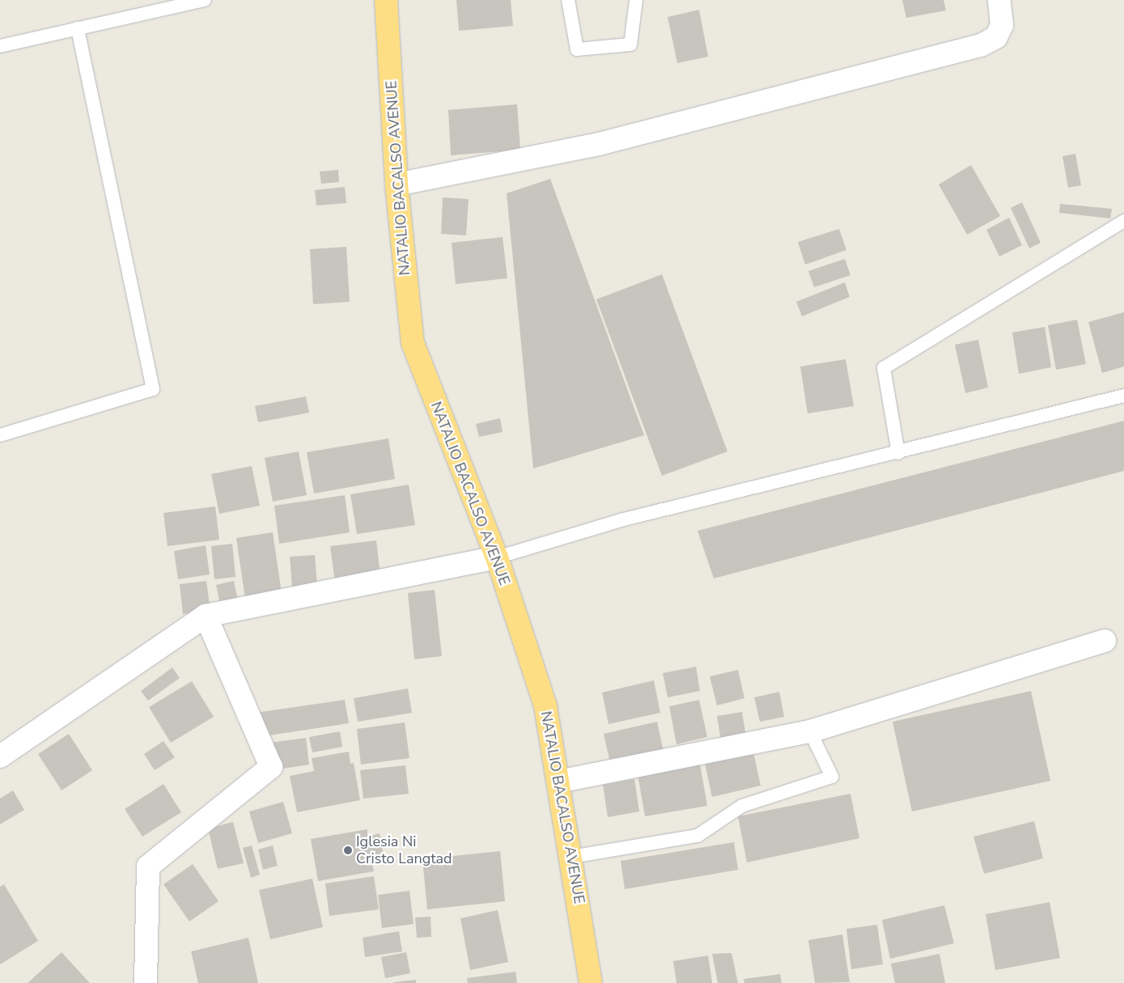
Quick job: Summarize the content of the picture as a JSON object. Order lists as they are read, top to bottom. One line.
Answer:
{"streets":{"highway":["NATALIO BACALSO AVENUE"]},"places":["Iglesia Ni Cristo Langtad"]}
